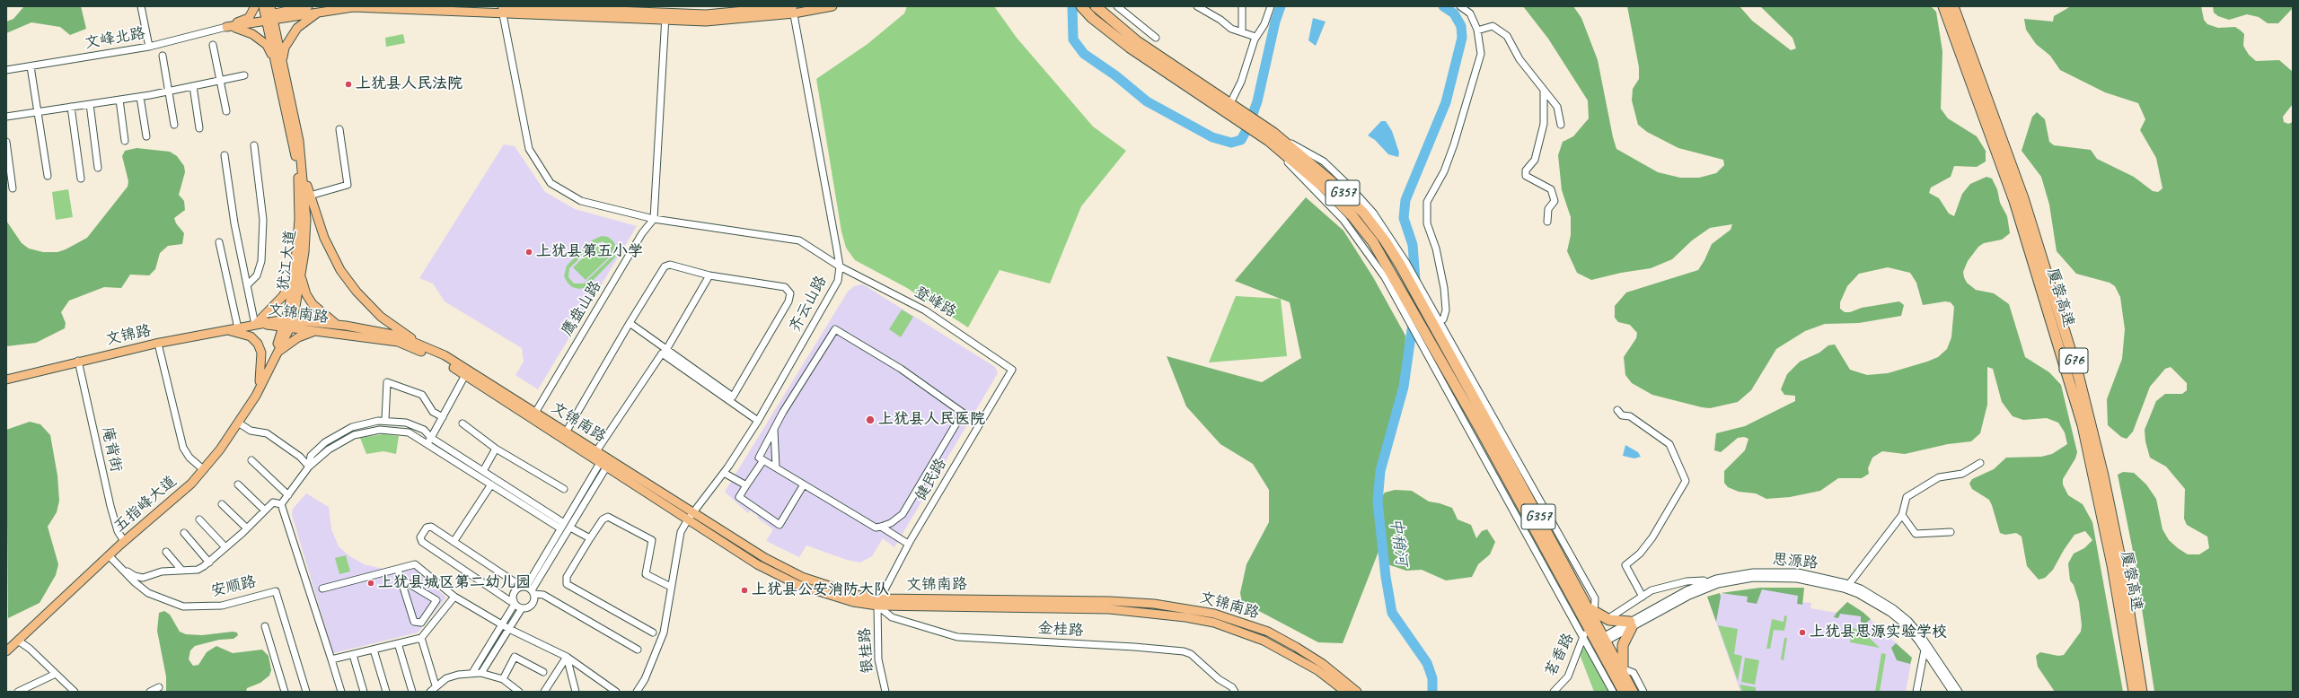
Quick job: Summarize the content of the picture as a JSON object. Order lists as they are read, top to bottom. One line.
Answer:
{"streets":{"highway":["G357","厦蓉高速","G76"],"main road":["犹江大道","文锦南路","文锦路","五指峰大道"],"street":["文峰北路","登峰路","齐云山路","鹰盘山路","庵背街","健民路","思源路","安顺路","金桂路","银桂路","茗香路"]},"crossings":[["G357","思源路"],["G357","茗香路"],["犹江大道","文锦南路"],["犹江大道","五指峰大道"],["登峰路","齐云山路"],["登峰路","鹰盘山路"],["登峰路","健民路"],["齐云山路","文锦南路"],["鹰盘山路","文锦南路"],["文锦南路","文锦路"],["文锦南路","健民路"],["文锦南路","金桂路"],["文锦南路","银桂路"],["文锦路","庵背街"],["庵背街","五指峰大道"],["健民路","金桂路"],["健民路","银桂路"],["五指峰大道","安顺路"],["金桂路","银桂路"]],"water":["中稍河"],"places":["上犹县人民法院","上犹县第五小学","上犹县人民医院","上犹县城区第二幼儿园","上犹县公安消防大队","上犹县思源实验学校"]}
